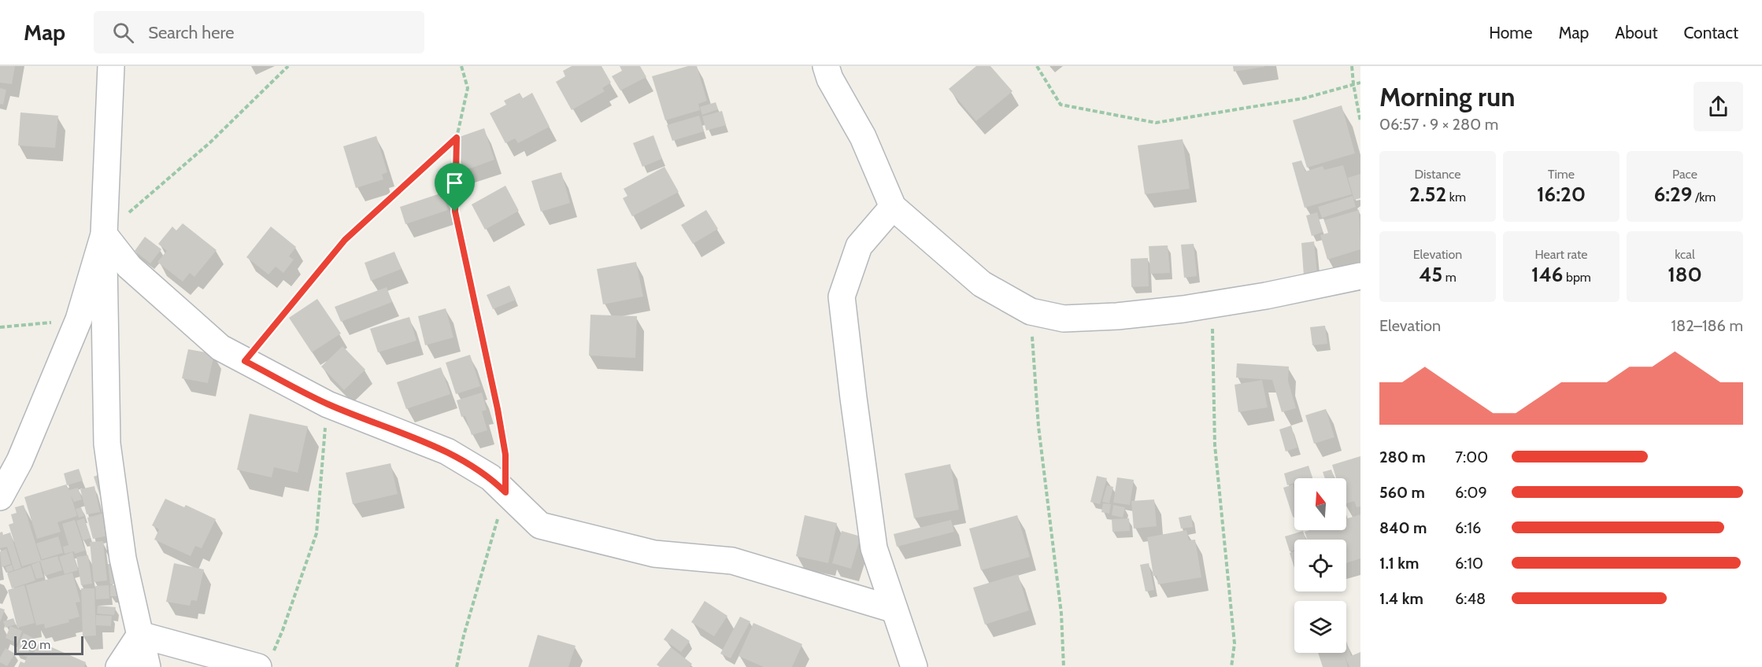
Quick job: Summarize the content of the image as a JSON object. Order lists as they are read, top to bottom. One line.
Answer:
{"scale_bar":"20 m","north":"top","page":{"header":"Map","search":"Search here","nav":["Home","Map","About","Contact"],"heading":["Morning run","06:57 · 9 × 280 m"],"stats":[["Distance","2.52 km"],["Time","16:20"],["Pace","6:29 /km"],["Elevation","45 m"],["Heart rate","146 bpm"],["kcal","180"]],"chart":["Elevation","182–186 m"],"list":[{"name":"280 m","note":"7:00"},{"name":"560 m","note":"6:09"},{"name":"840 m","note":"6:16"},{"name":"1.1 km","note":"6:10"},{"name":"1.4 km","note":"6:48"}],"scale":"20 m"}}
